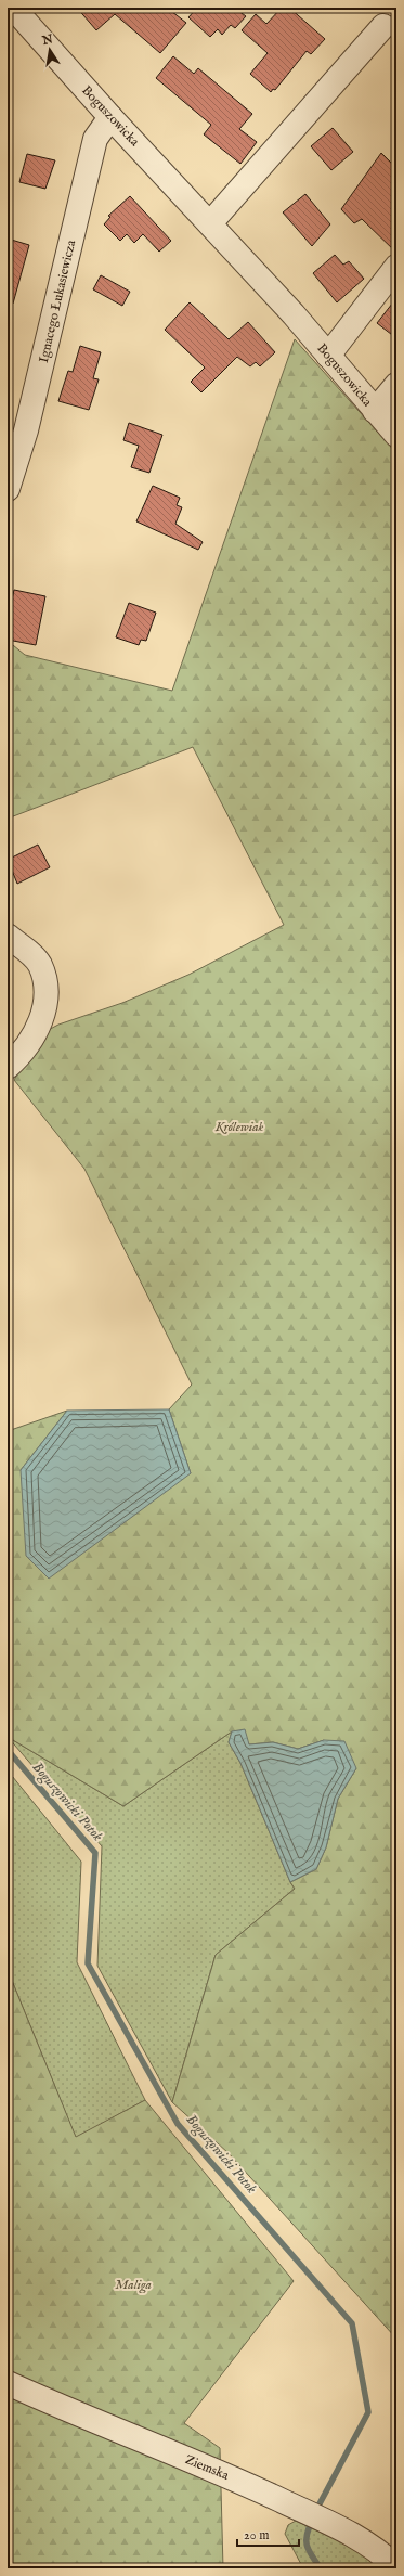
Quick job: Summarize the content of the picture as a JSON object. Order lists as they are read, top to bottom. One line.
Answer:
{"streets":{"street":["Boguszowicka","Ignacego Łukasiewicza","Ziemska"]},"crossings":[["Boguszowicka","Ignacego Łukasiewicza"]],"water":["Boguszowicki Potok"],"parks":["Królewiak","Maliga"],"scale_bar":"20 m","north":"top"}
